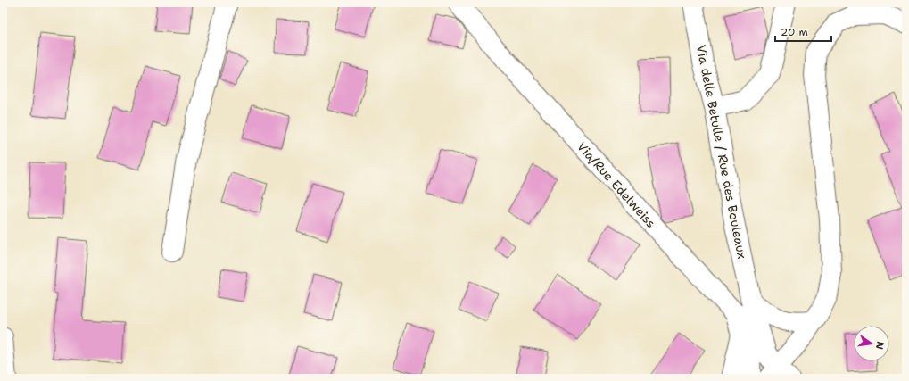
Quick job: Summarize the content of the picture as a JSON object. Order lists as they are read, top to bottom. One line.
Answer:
{"streets":{"street":["Via delle Betulle / Rue des Bouleaux","Via/Rue Edelweiss"]},"scale_bar":"20 m","north":"right"}
